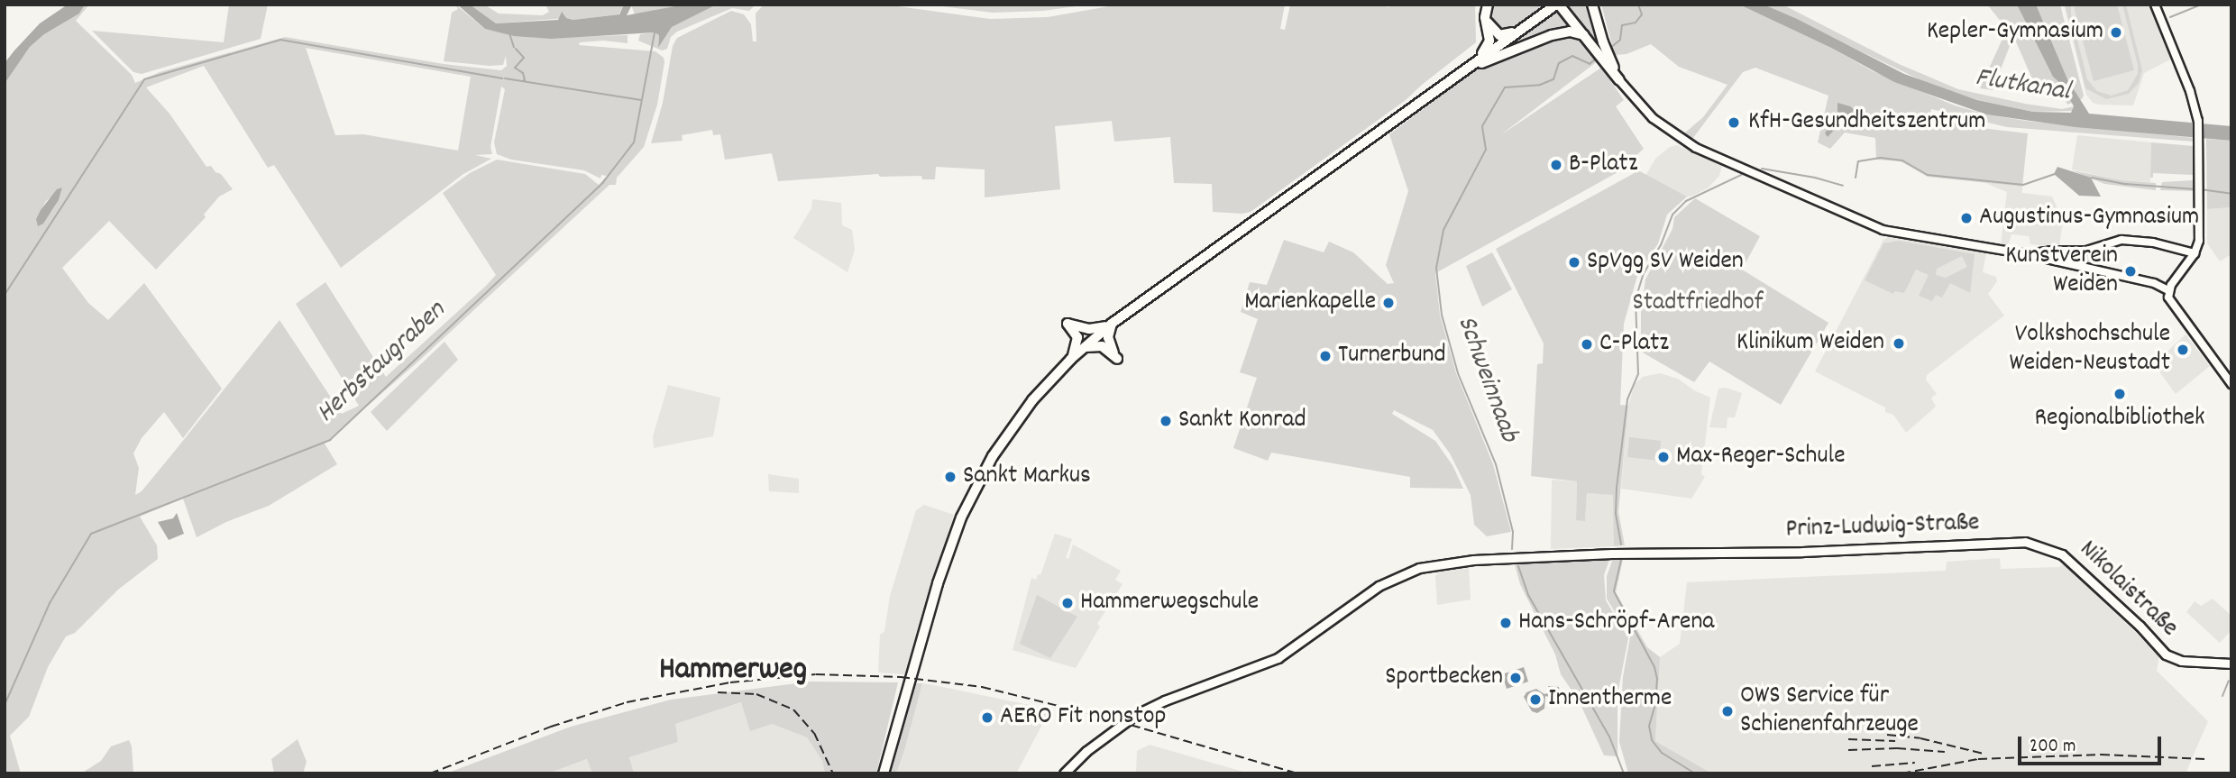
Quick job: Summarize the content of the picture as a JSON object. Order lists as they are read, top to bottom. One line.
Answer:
{"streets":{"main road":["Prinz-Ludwig-Straße","Nikolaistraße"]},"crossings":[["Prinz-Ludwig-Straße","Nikolaistraße"]],"districts":["Hammerweg"],"water":["Flutkanal","Herbstaugraben","Schweinnaab"],"parks":["Stadtfriedhof"],"places":["Kepler-Gymnasium","KfH-Gesundheitszentrum","B-Platz","Augustinus-Gymnasium","SpVgg SV Weiden","Kunstverein Weiden","Marienkapelle","Klinikum Weiden","C-Platz","Volkshochschule Weiden-Neustadt","Turnerbund","Regionalbibliothek","Sankt Konrad","Max-Reger-Schule","Sankt Markus","Hammerwegschule","Hans-Schröpf-Arena","Sportbecken","Innentherme","OWS Service für Schienenfahrzeuge","AERO Fit nonstop"],"scale_bar":"200 m"}
